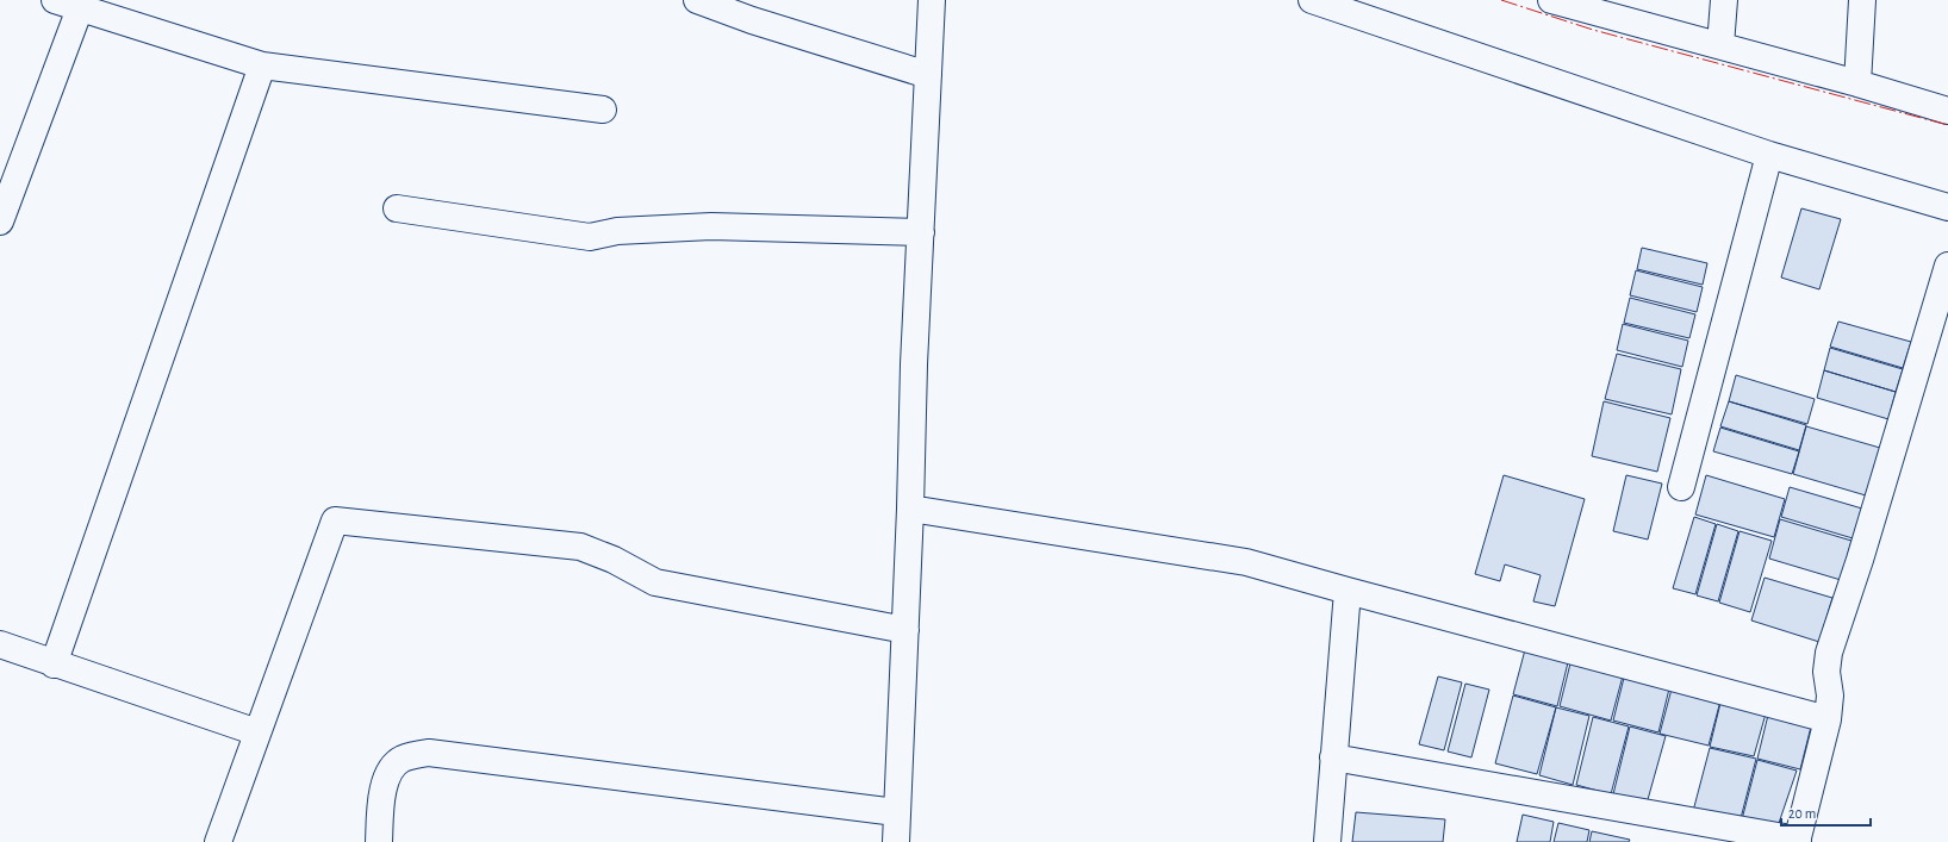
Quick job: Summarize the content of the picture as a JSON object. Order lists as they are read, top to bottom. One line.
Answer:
{"scale_bar":"20 m"}
